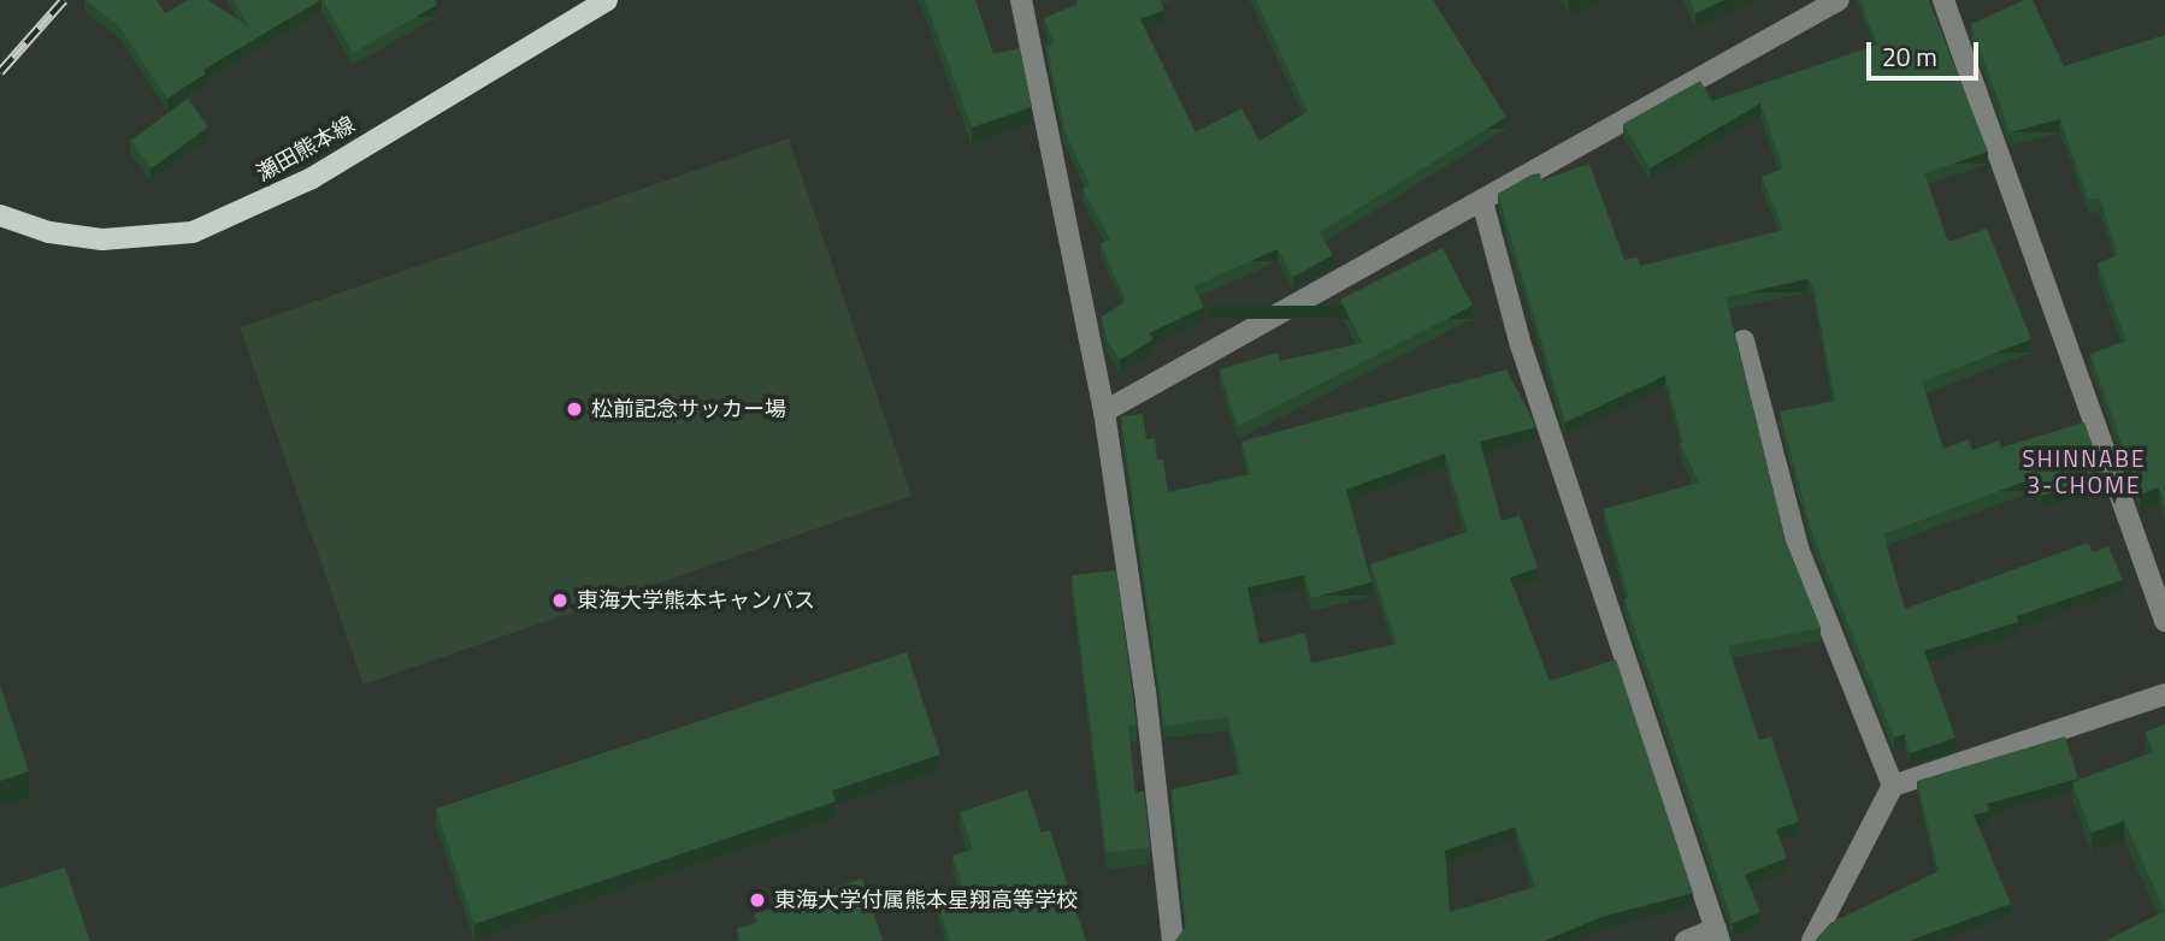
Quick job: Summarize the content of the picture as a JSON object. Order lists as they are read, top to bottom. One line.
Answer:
{"streets":{"main road":["瀬田熊本線"]},"districts":["SHINNABE 3-CHOME"],"places":["松前記念サッカー場","東海大学熊本キャンパス","東海大学付属熊本星翔高等学校"],"scale_bar":"20 m"}
